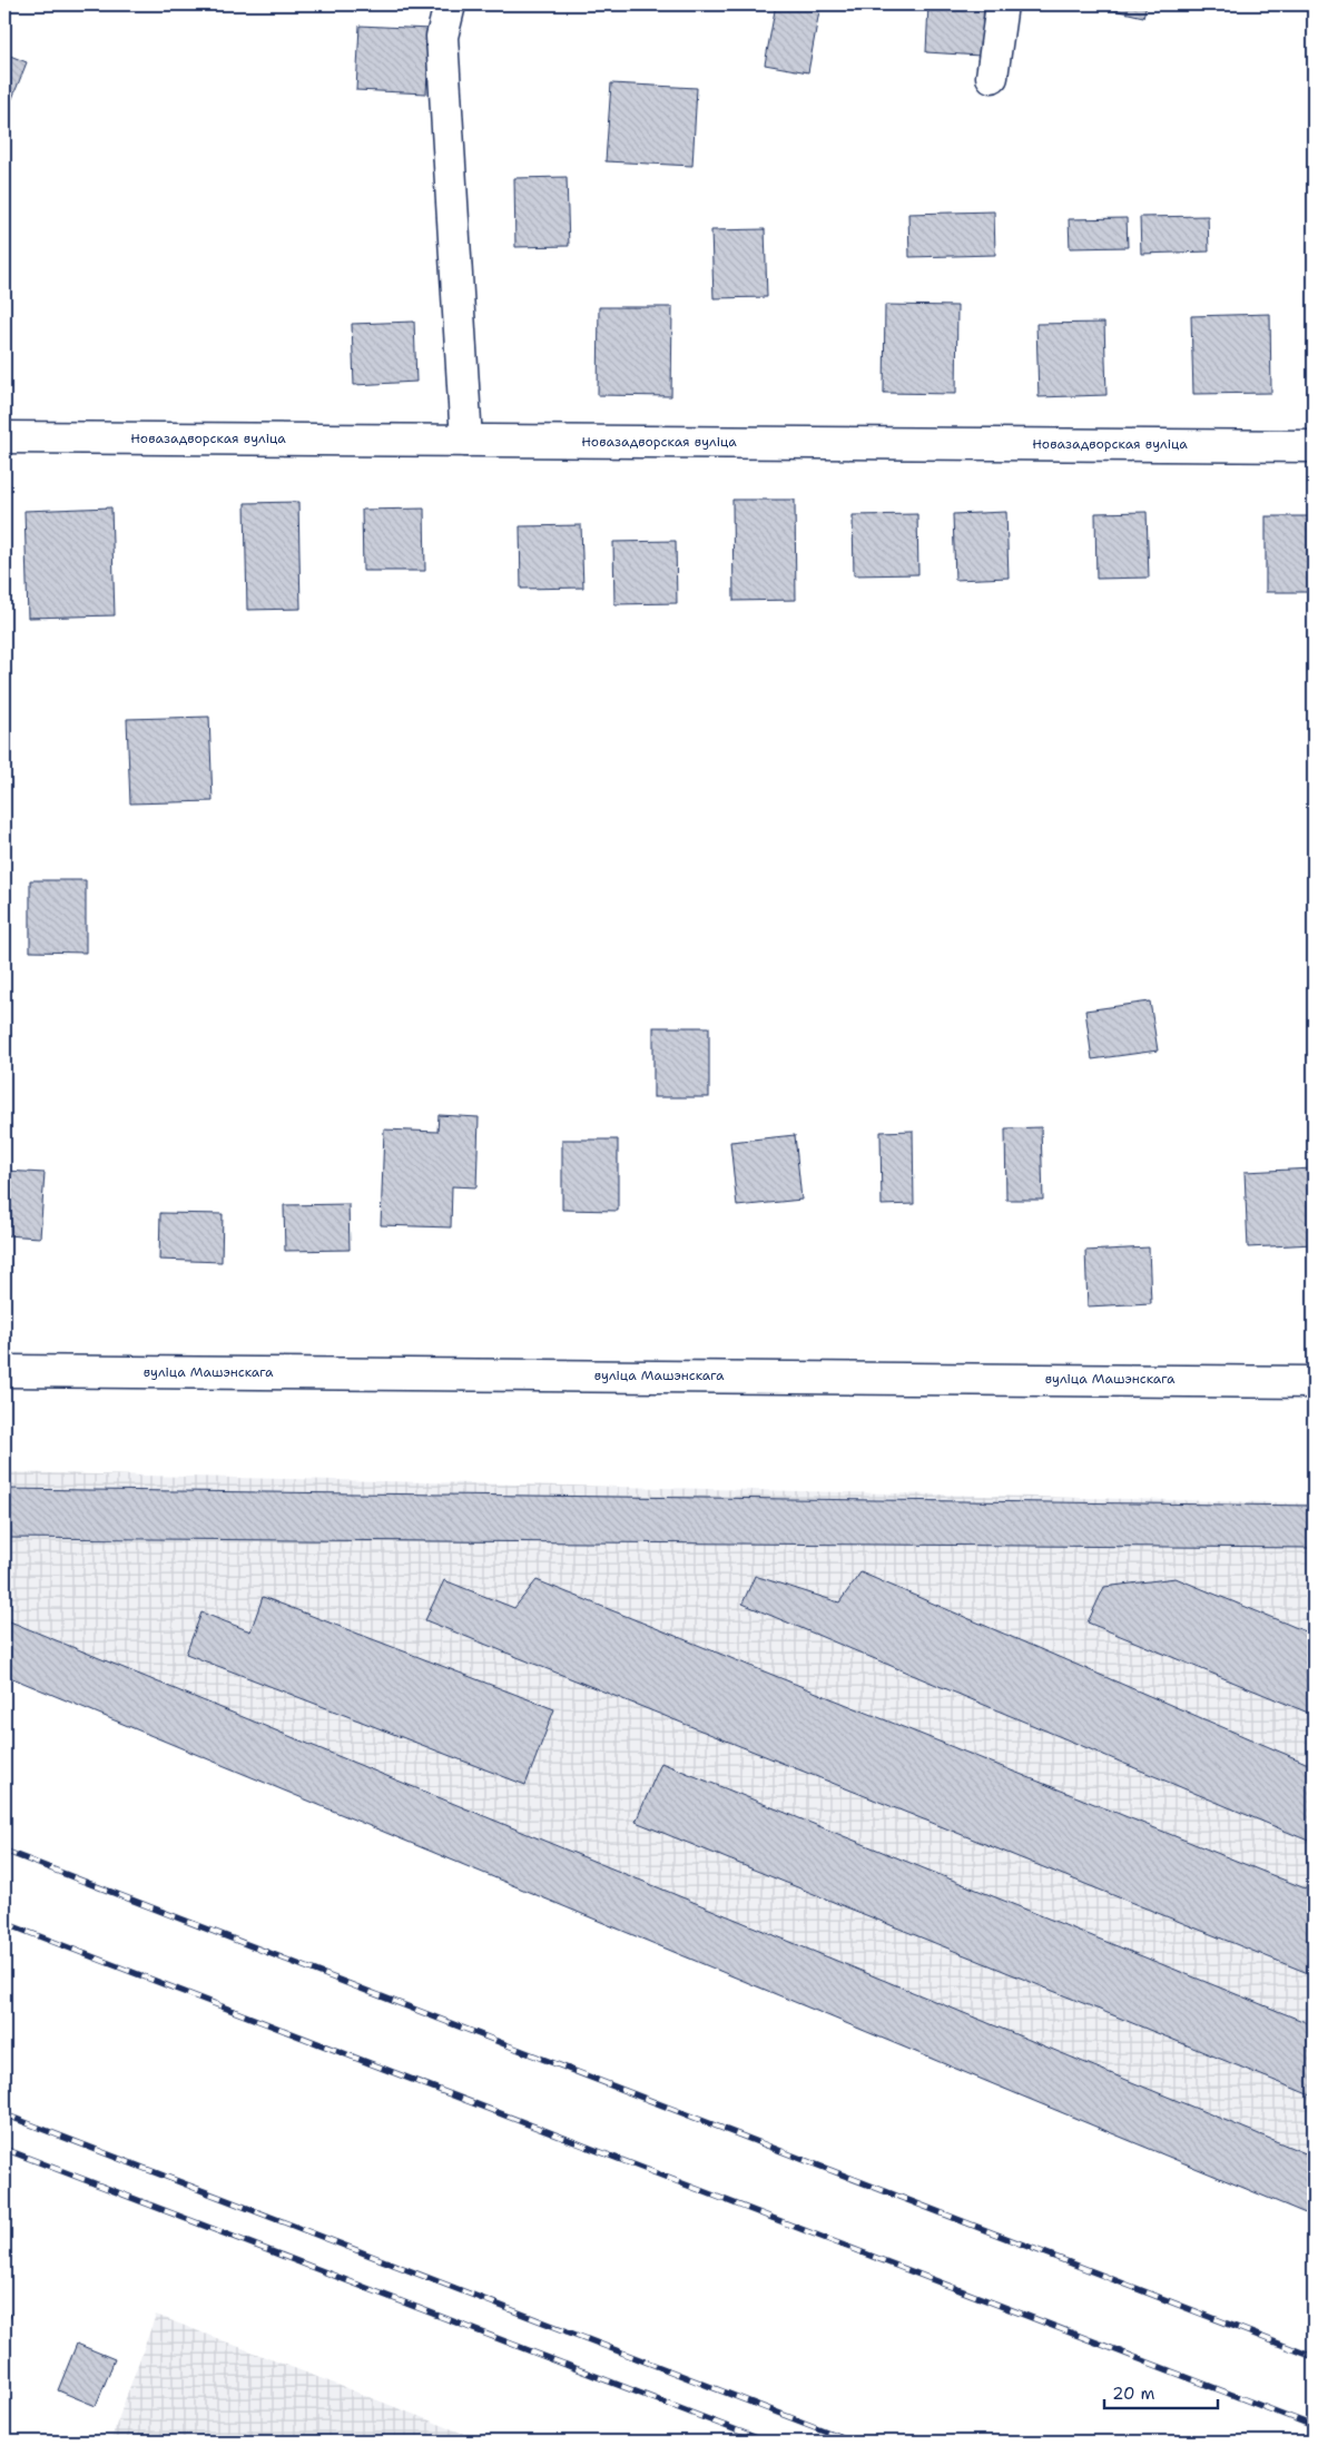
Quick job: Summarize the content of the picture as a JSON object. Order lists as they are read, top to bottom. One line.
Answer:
{"streets":{"street":["Новазадворская вуліца","вуліца Машэнскага"]},"scale_bar":"20 m"}
